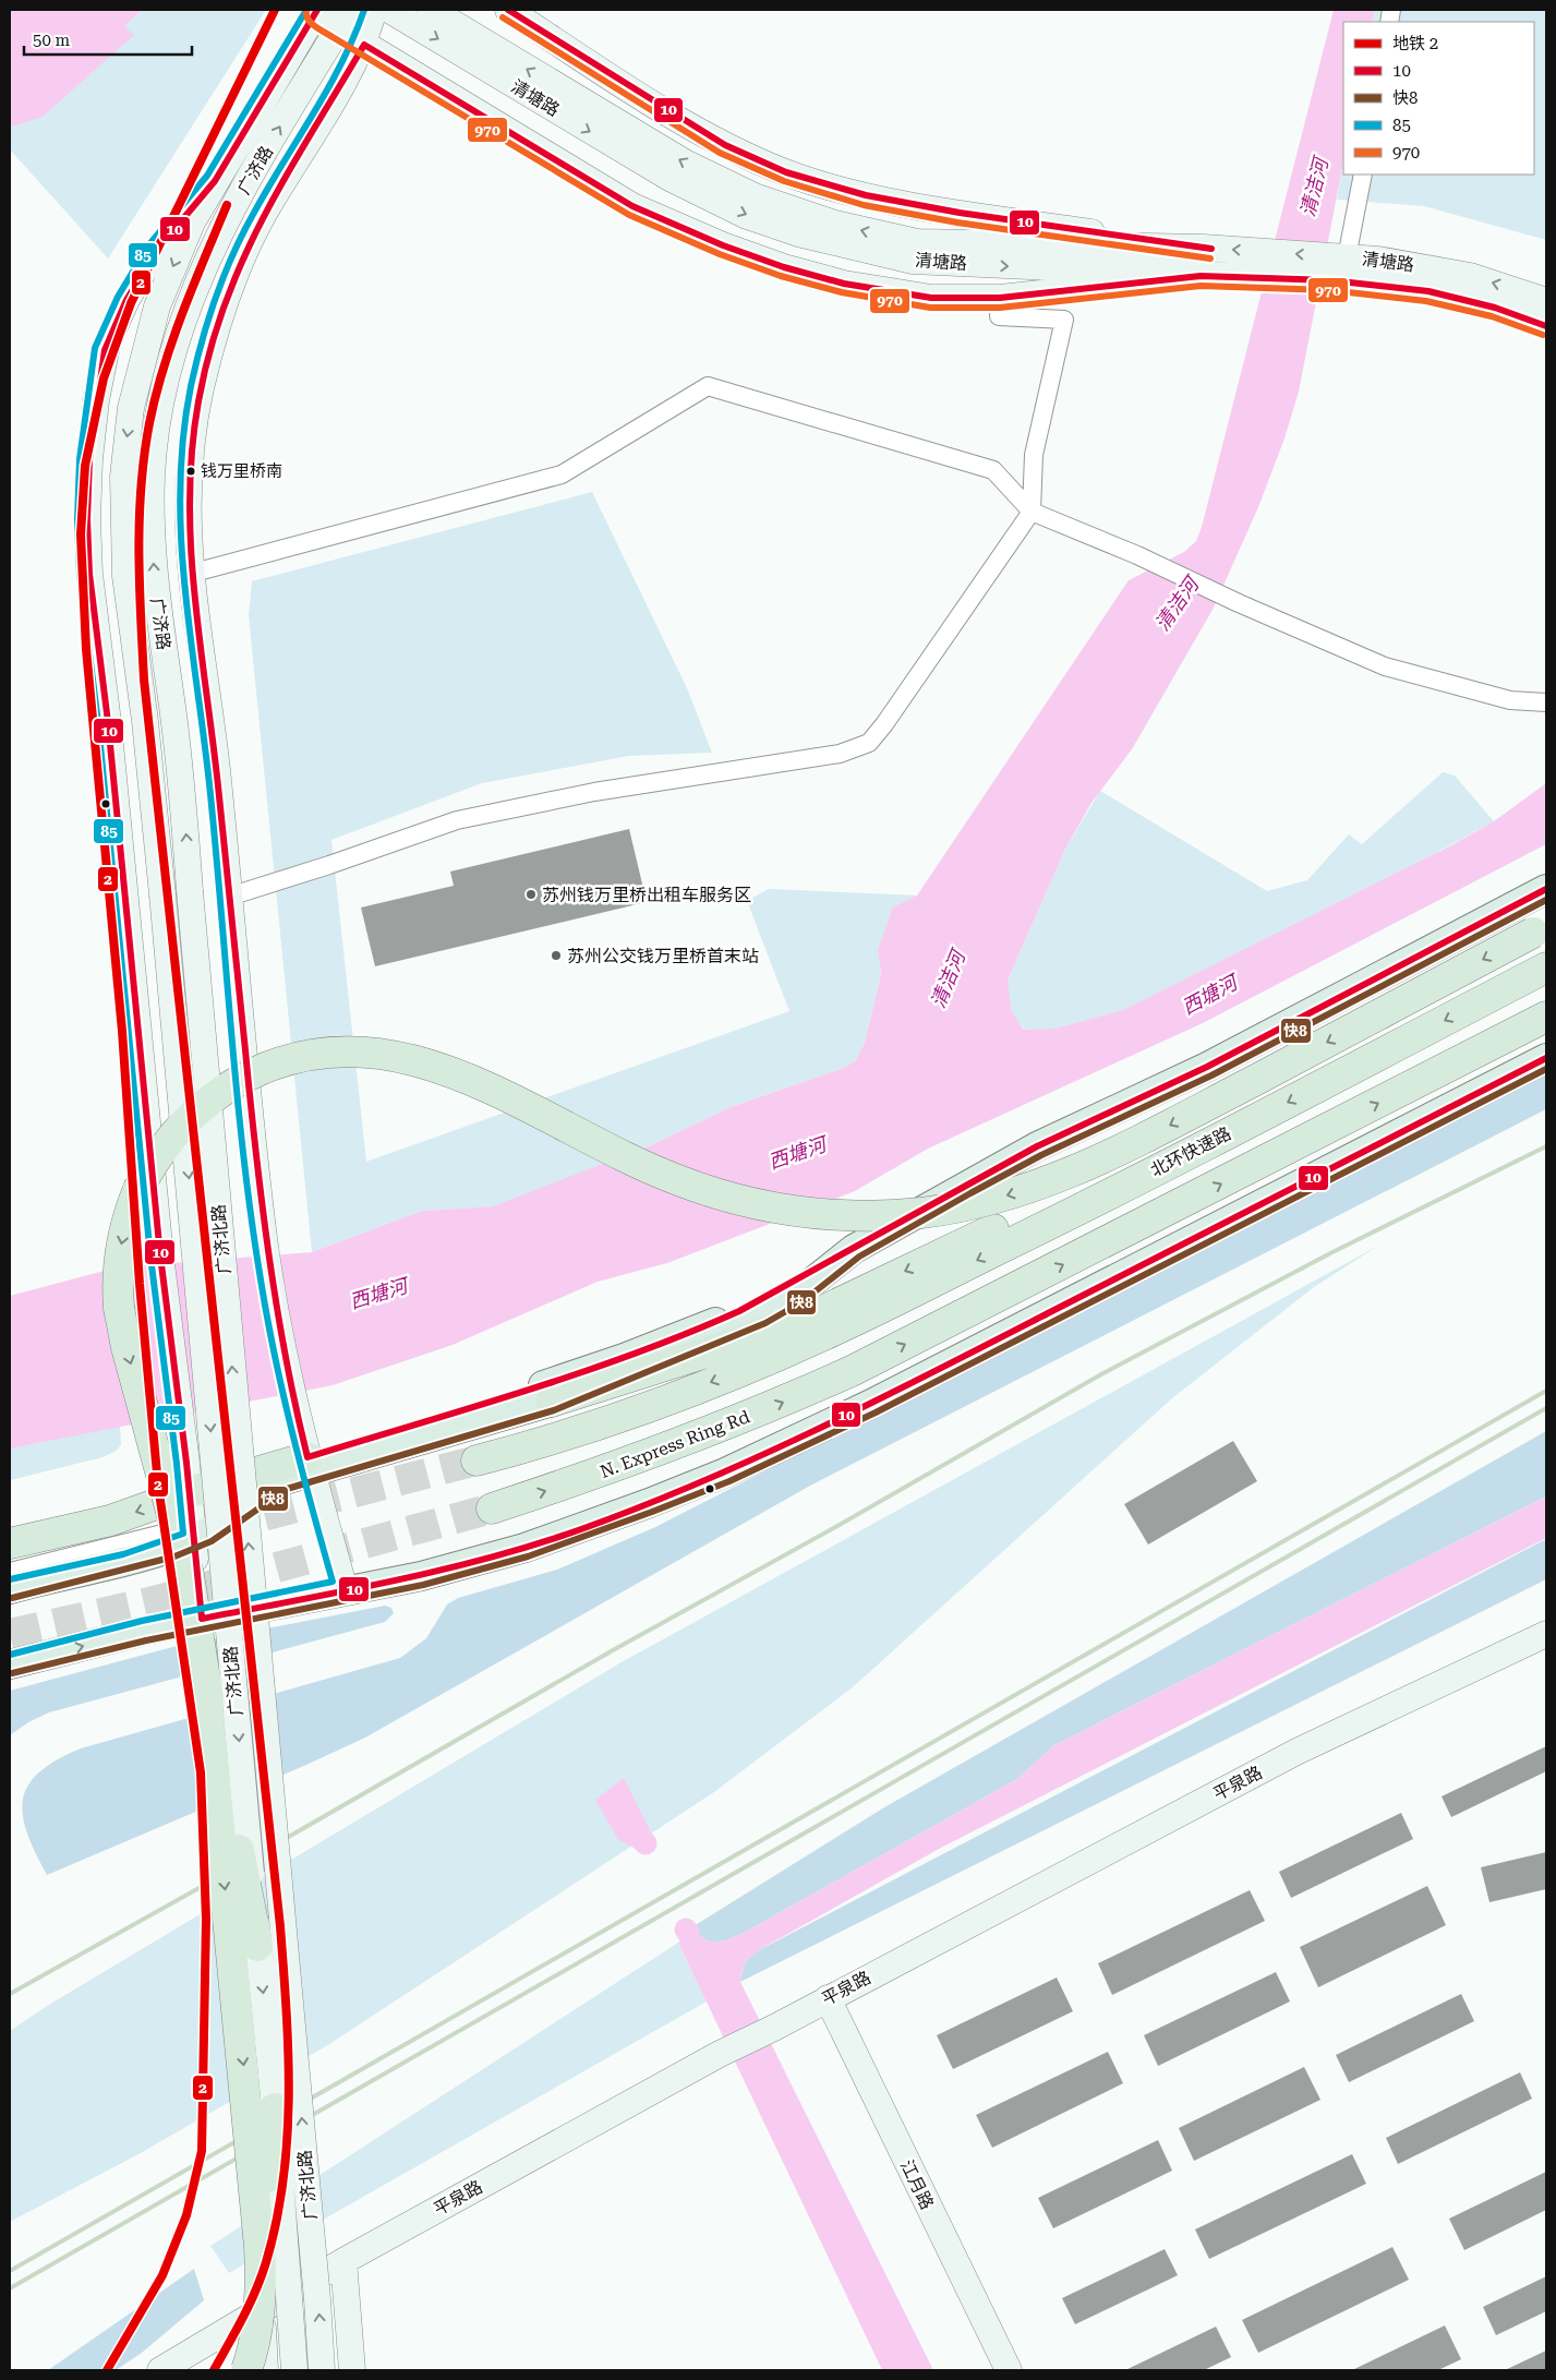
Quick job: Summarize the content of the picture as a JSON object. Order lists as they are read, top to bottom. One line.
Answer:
{"streets":{"highway":["北环快速路","N. Express Ring Rd"],"main road":["清塘路","广济路","广济北路","平泉路","江月路"]},"crossings":[["广济路","广济北路"],["平泉路","江月路"]],"one_way":["北环快速路"],"water":["清洁河","西塘河"],"places":["钱万里桥南","苏州钱万里桥出租车服务区","苏州公交钱万里桥首末站"],"lines":["metro line 2","transit line 10","transit line 85","transit line 970","transit line 快8"],"legend":["地铁 2","10","快8","85","970"],"scale_bar":"50 m"}
